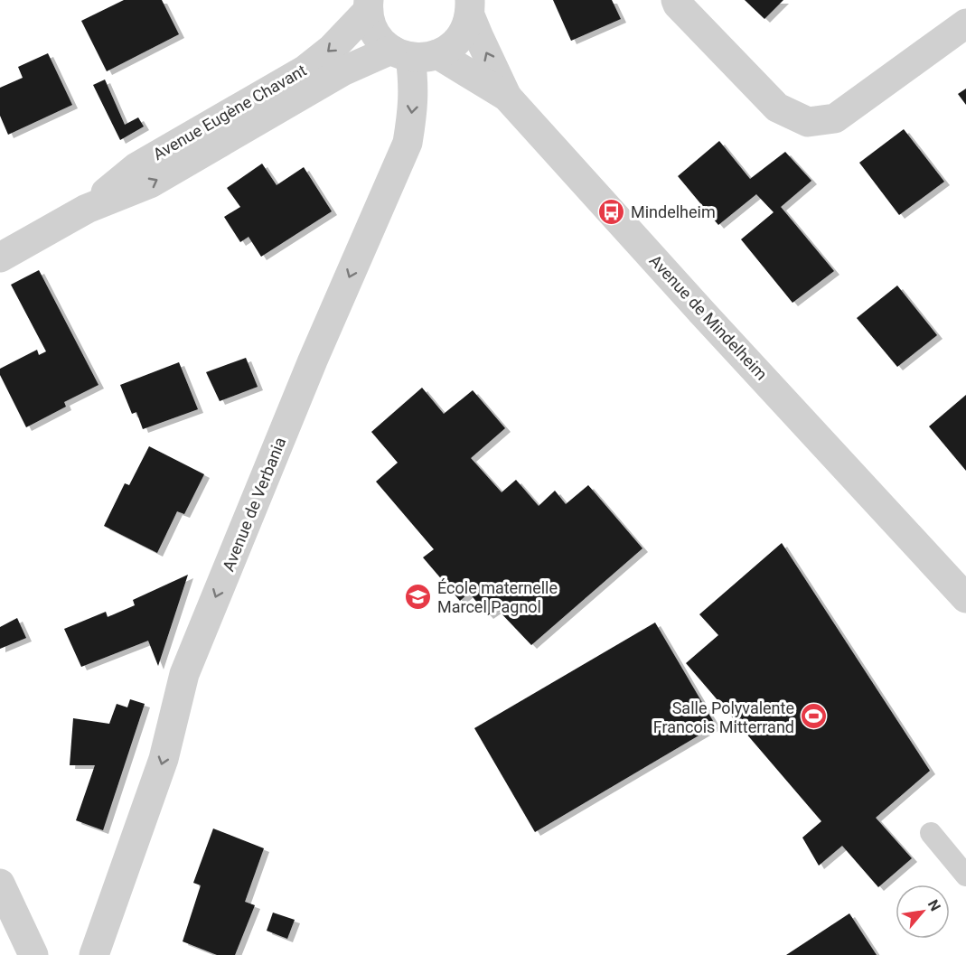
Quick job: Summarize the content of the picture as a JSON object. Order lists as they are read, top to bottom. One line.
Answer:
{"streets":{"street":["Avenue Eugène Chavant","Avenue de Mindelheim","Avenue de Verbania"]},"crossings":[["Avenue Eugène Chavant","Avenue de Mindelheim"],["Avenue Eugène Chavant","Avenue de Verbania"],["Avenue de Mindelheim","Avenue de Verbania"]],"one_way":["Avenue de Verbania"],"places":{"bus stop":["Mindelheim"],"school or university":["École maternelle Marcel Pagnol"],"sports":["Salle Polyvalente Francois Mitterrand"]},"north":"top right"}
